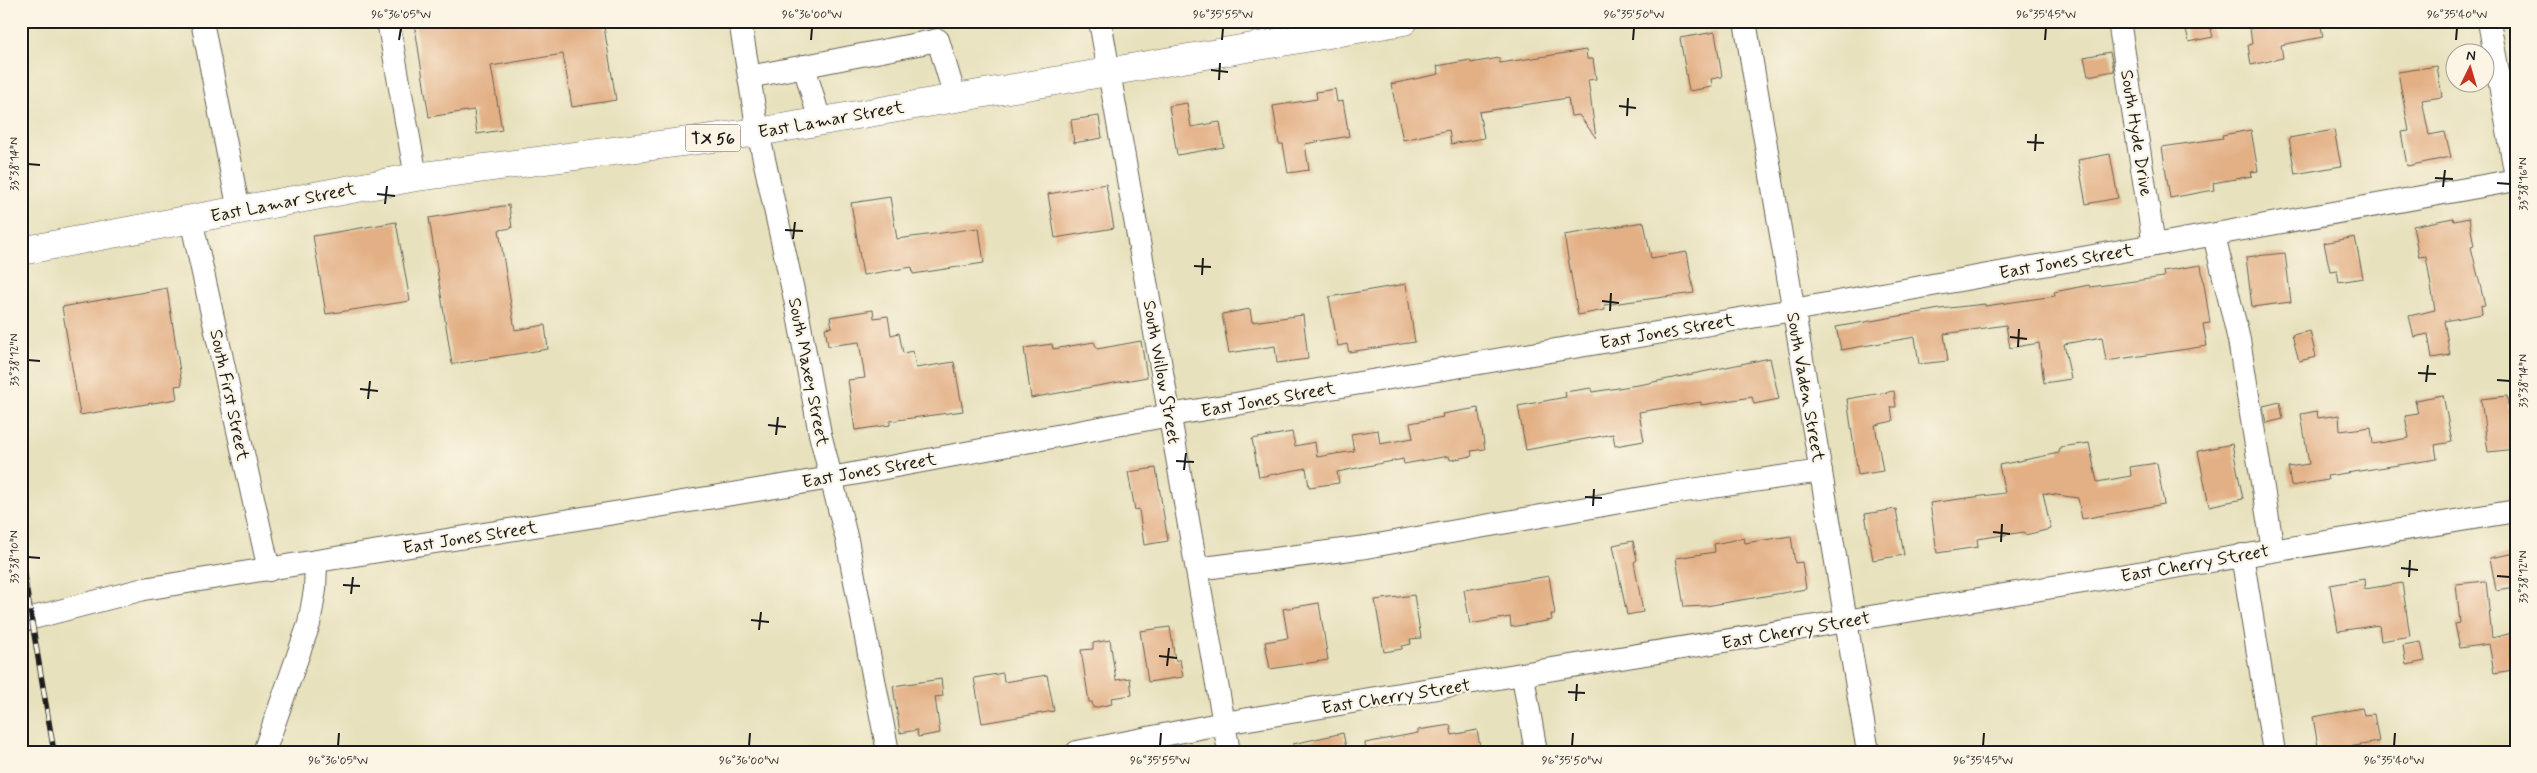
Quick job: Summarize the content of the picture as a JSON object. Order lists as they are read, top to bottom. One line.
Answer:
{"streets":{"main road":["East Lamar Street","TX 56"],"street":["South Hyde Drive","East Jones Street","South Maxey Street","South Willow Street","South Vaden Street","South First Street","East Cherry Street"]},"crossings":[["East Lamar Street","South Maxey Street"],["East Lamar Street","South Willow Street"],["East Lamar Street","South First Street"],["South Hyde Drive","East Jones Street"],["East Jones Street","South Maxey Street"],["East Jones Street","South Willow Street"],["East Jones Street","South Vaden Street"],["East Jones Street","South First Street"],["South Willow Street","East Cherry Street"],["South Vaden Street","East Cherry Street"]],"north":"top","coordinates":["96°36'05\"W","96°36'00\"W","96°35'55\"W","96°35'50\"W","96°35'45\"W","96°35'40\"W","33°38'14\"N","33°38'16\"N","33°38'12\"N","33°38'10\"N"]}
